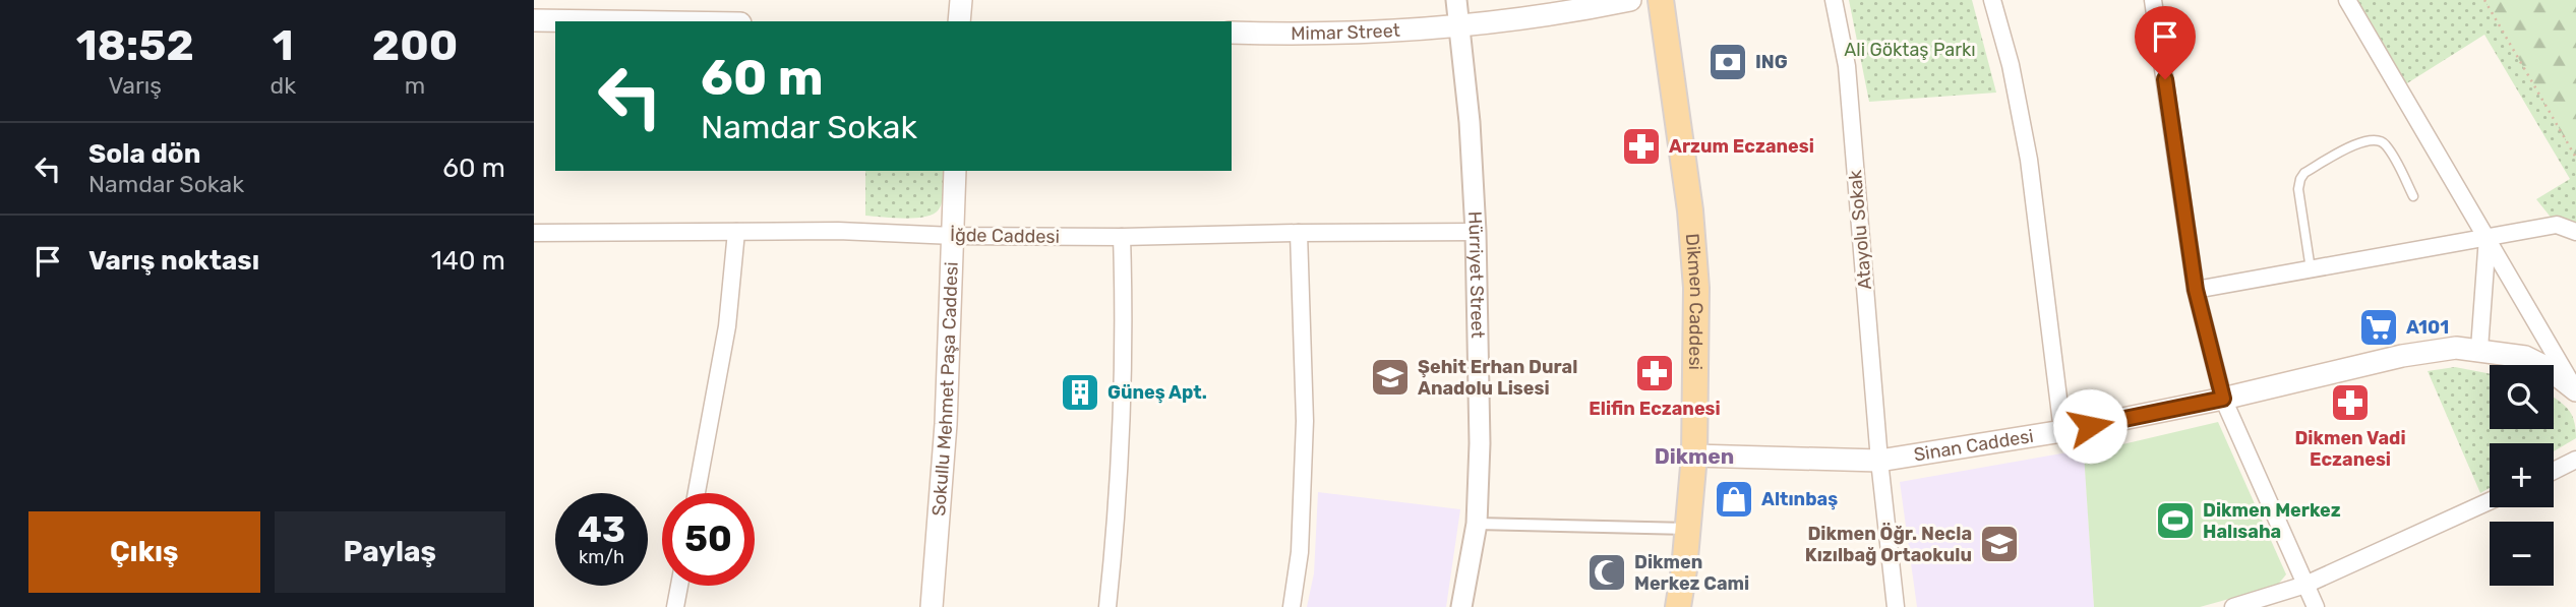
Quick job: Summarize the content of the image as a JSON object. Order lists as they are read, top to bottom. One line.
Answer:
{"streets":{"main road":["Mimar Street","Dikmen Caddesi","Sokullu Mehmet Paşa Caddesi","Sinan Caddesi"],"street":["Atayolu Sokak","İğde Caddesi","Hürriyet Street"]},"crossings":[["Mimar Street","Hürriyet Street"],["Atayolu Sokak","Sinan Caddesi"],["İğde Caddesi","Hürriyet Street"],["İğde Caddesi","Sokullu Mehmet Paşa Caddesi"],["Dikmen Caddesi","Sinan Caddesi"]],"districts":["Dikmen"],"parks":["Ali Göktaş Parkı"],"places":{"bank":["ING"],"pharmacy":["Arzum Eczanesi","Elifin Eczanesi","Dikmen Vadi Eczanesi"],"supermarket":["A101"],"school or university":["Şehit Erhan Dural Anadolu Lisesi","Dikmen Öğr. Necla Kızılbağ Ortaokulu"],"building":["Güneş Apt."],"shop":["Altınbaş"],"sports":["Dikmen Merkez Halısaha"],"mosque":["Dikmen Merkez Cami"]},"page":{"eta":["18:52","Varış","1","dk","200","m"],"turn":["60 m","Namdar Sokak"],"list":[{"name":"Sola dön","note":"Namdar Sokak","value":"60 m"},{"name":"Varış noktası","value":"140 m"}],"map_buttons":["+","−"],"speed":"43 km/h","limit":"50","buttons":["Çıkış","Paylaş"]}}
